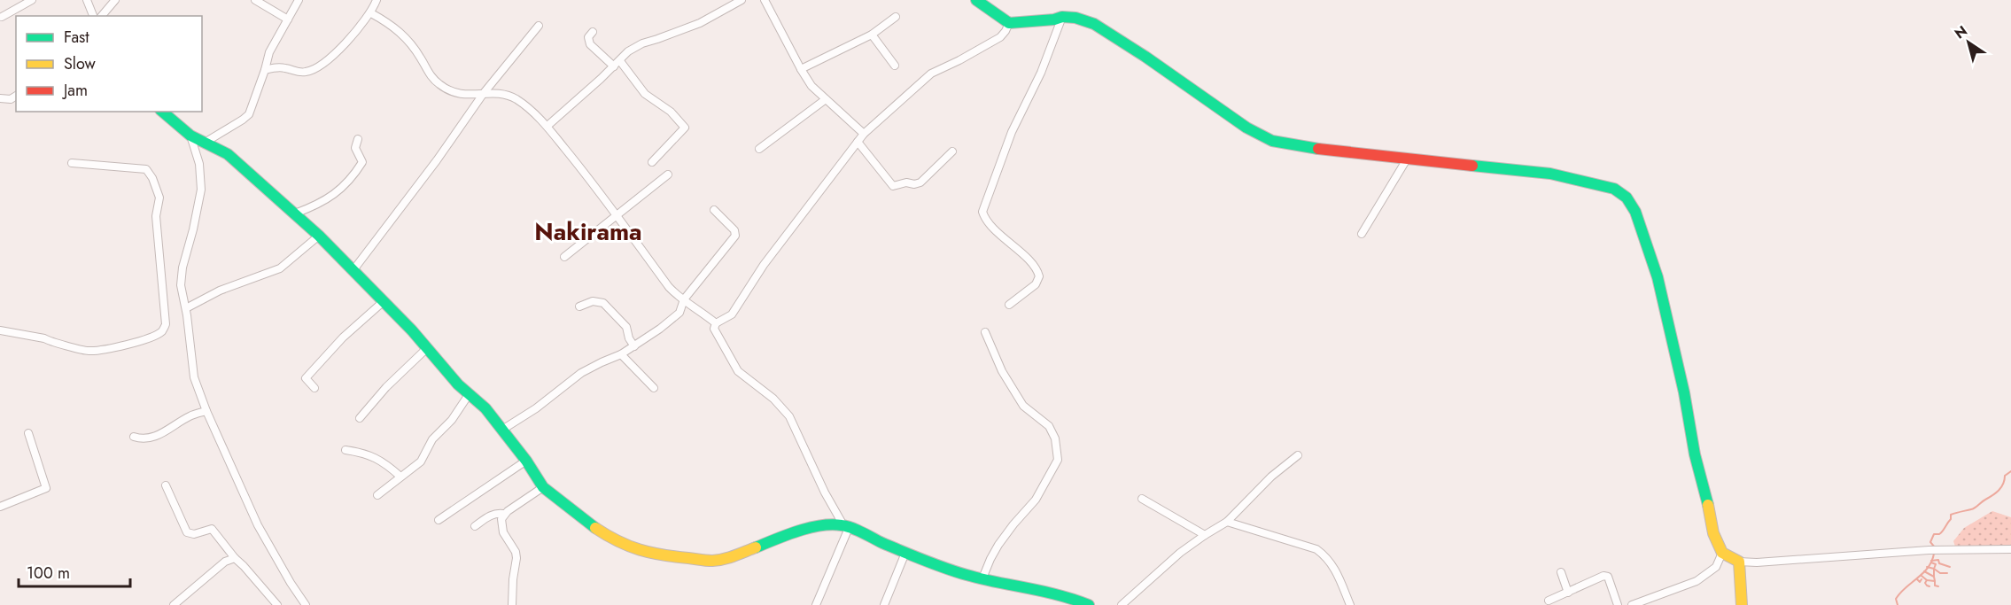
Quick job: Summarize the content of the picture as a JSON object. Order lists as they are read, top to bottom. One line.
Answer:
{"districts":["Nakirama"],"legend":["Fast","Slow","Jam"],"scale_bar":"100 m","north":"top left"}
